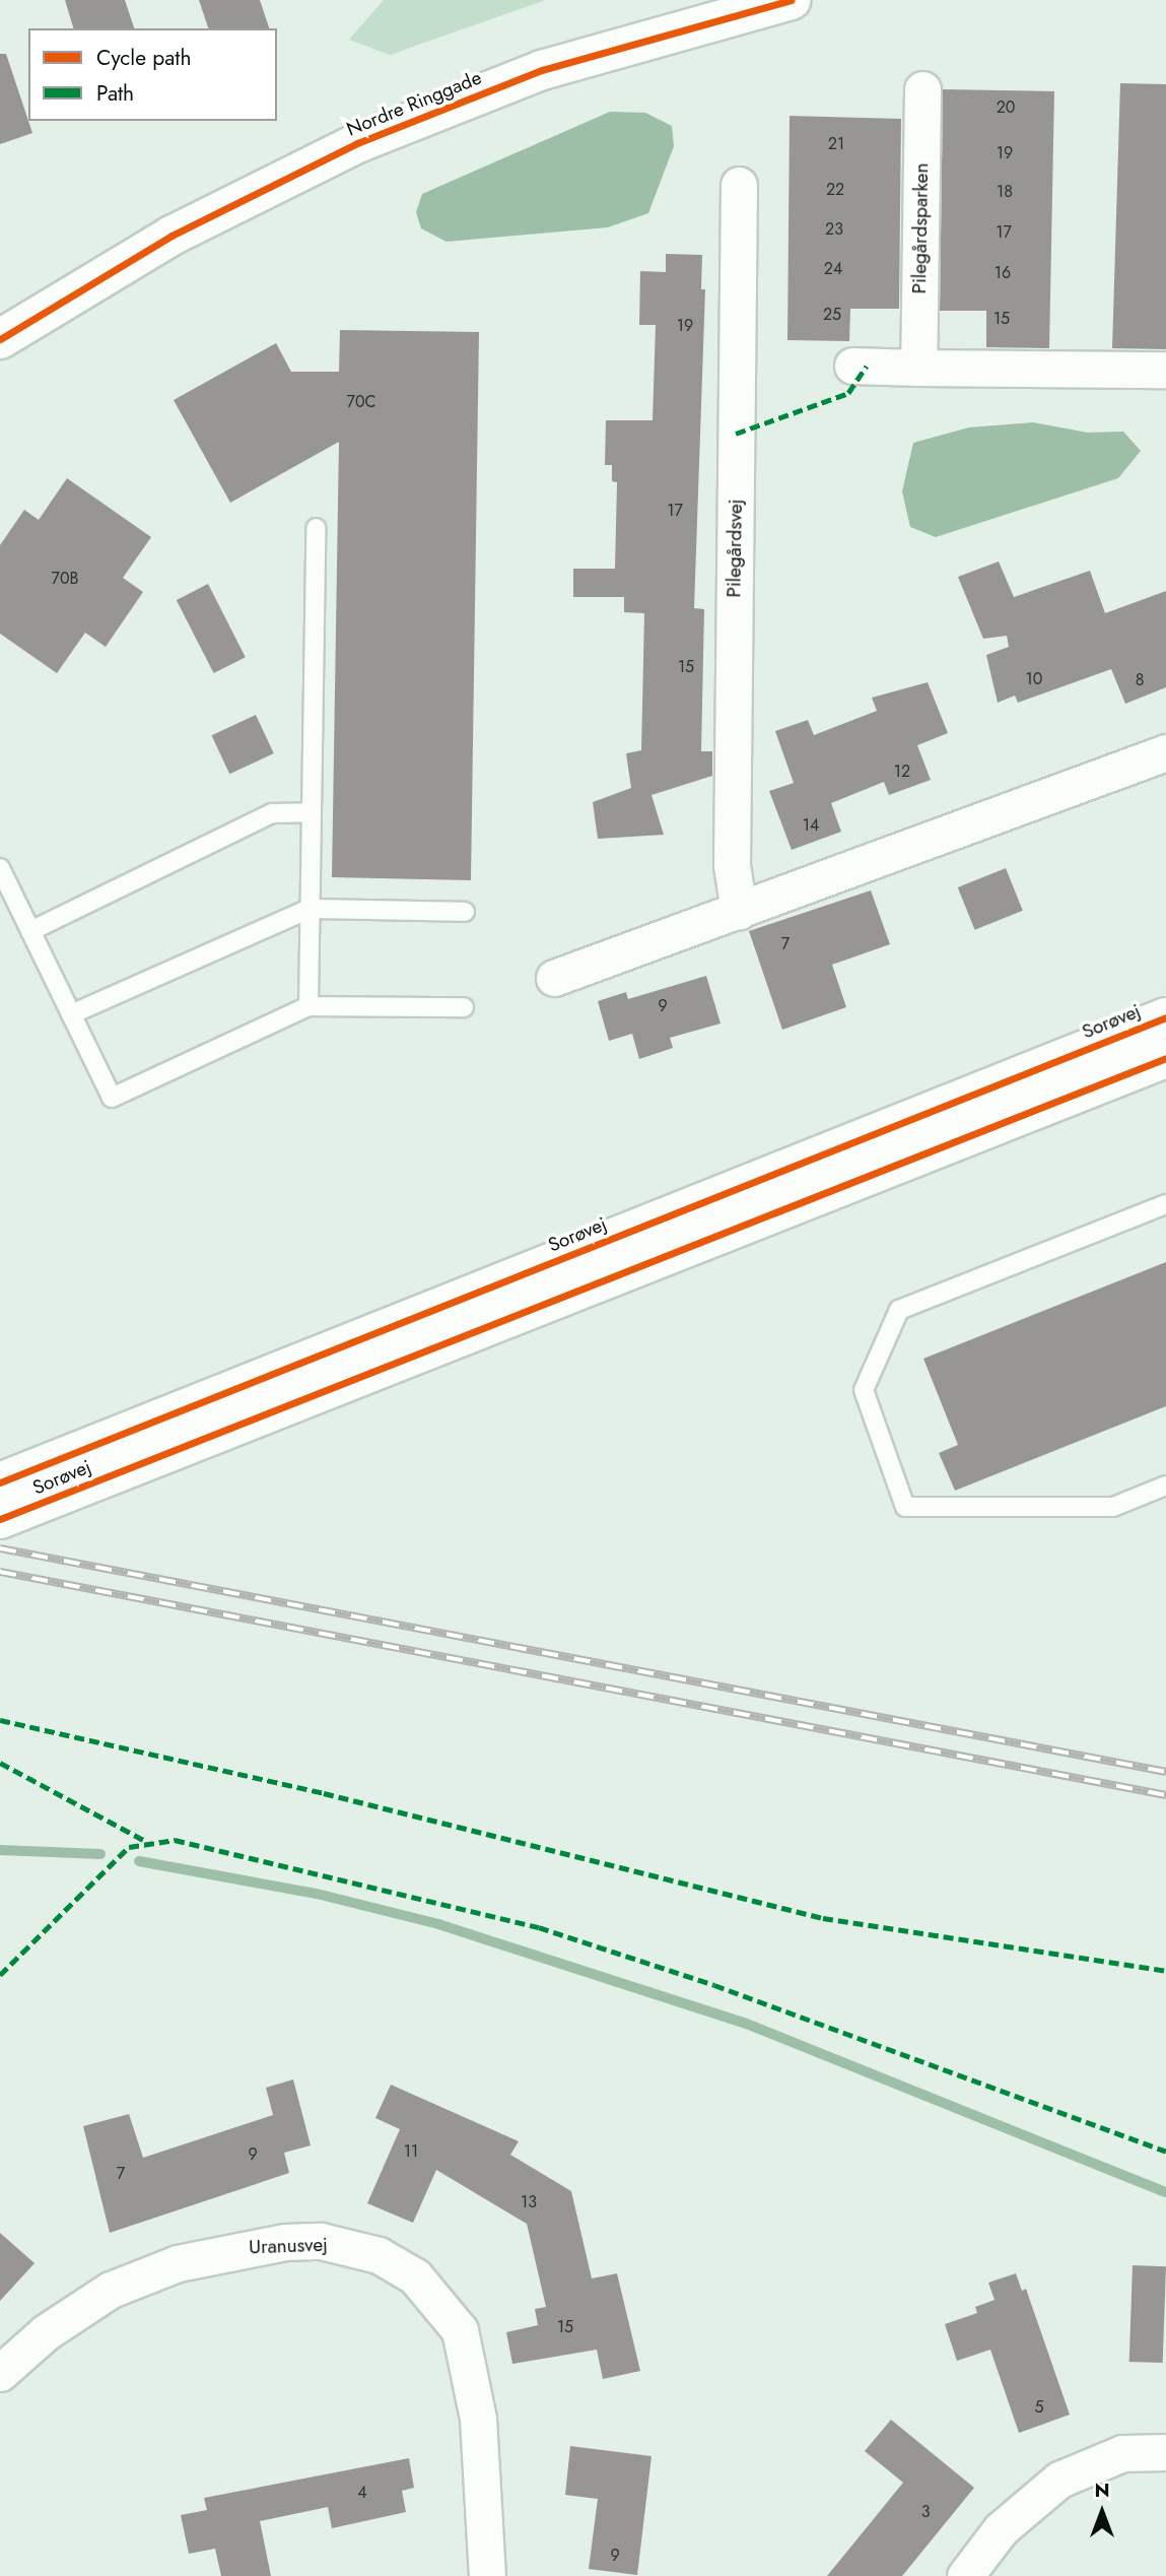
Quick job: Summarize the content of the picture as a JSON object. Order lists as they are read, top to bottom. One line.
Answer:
{"streets":{"street":["Nordre Ringgade","Pilegårdsparken","Pilegårdsvej","Sorøvej","Uranusvej"]},"house_numbers":["20","21","19","22","18","23","17","24","16","25","15","19","70C","17","70B","15","10","8","12","14","7","9","11","9","7","13","15","5","4","3","9"],"legend":["Cycle path","Path"],"north":"top"}
